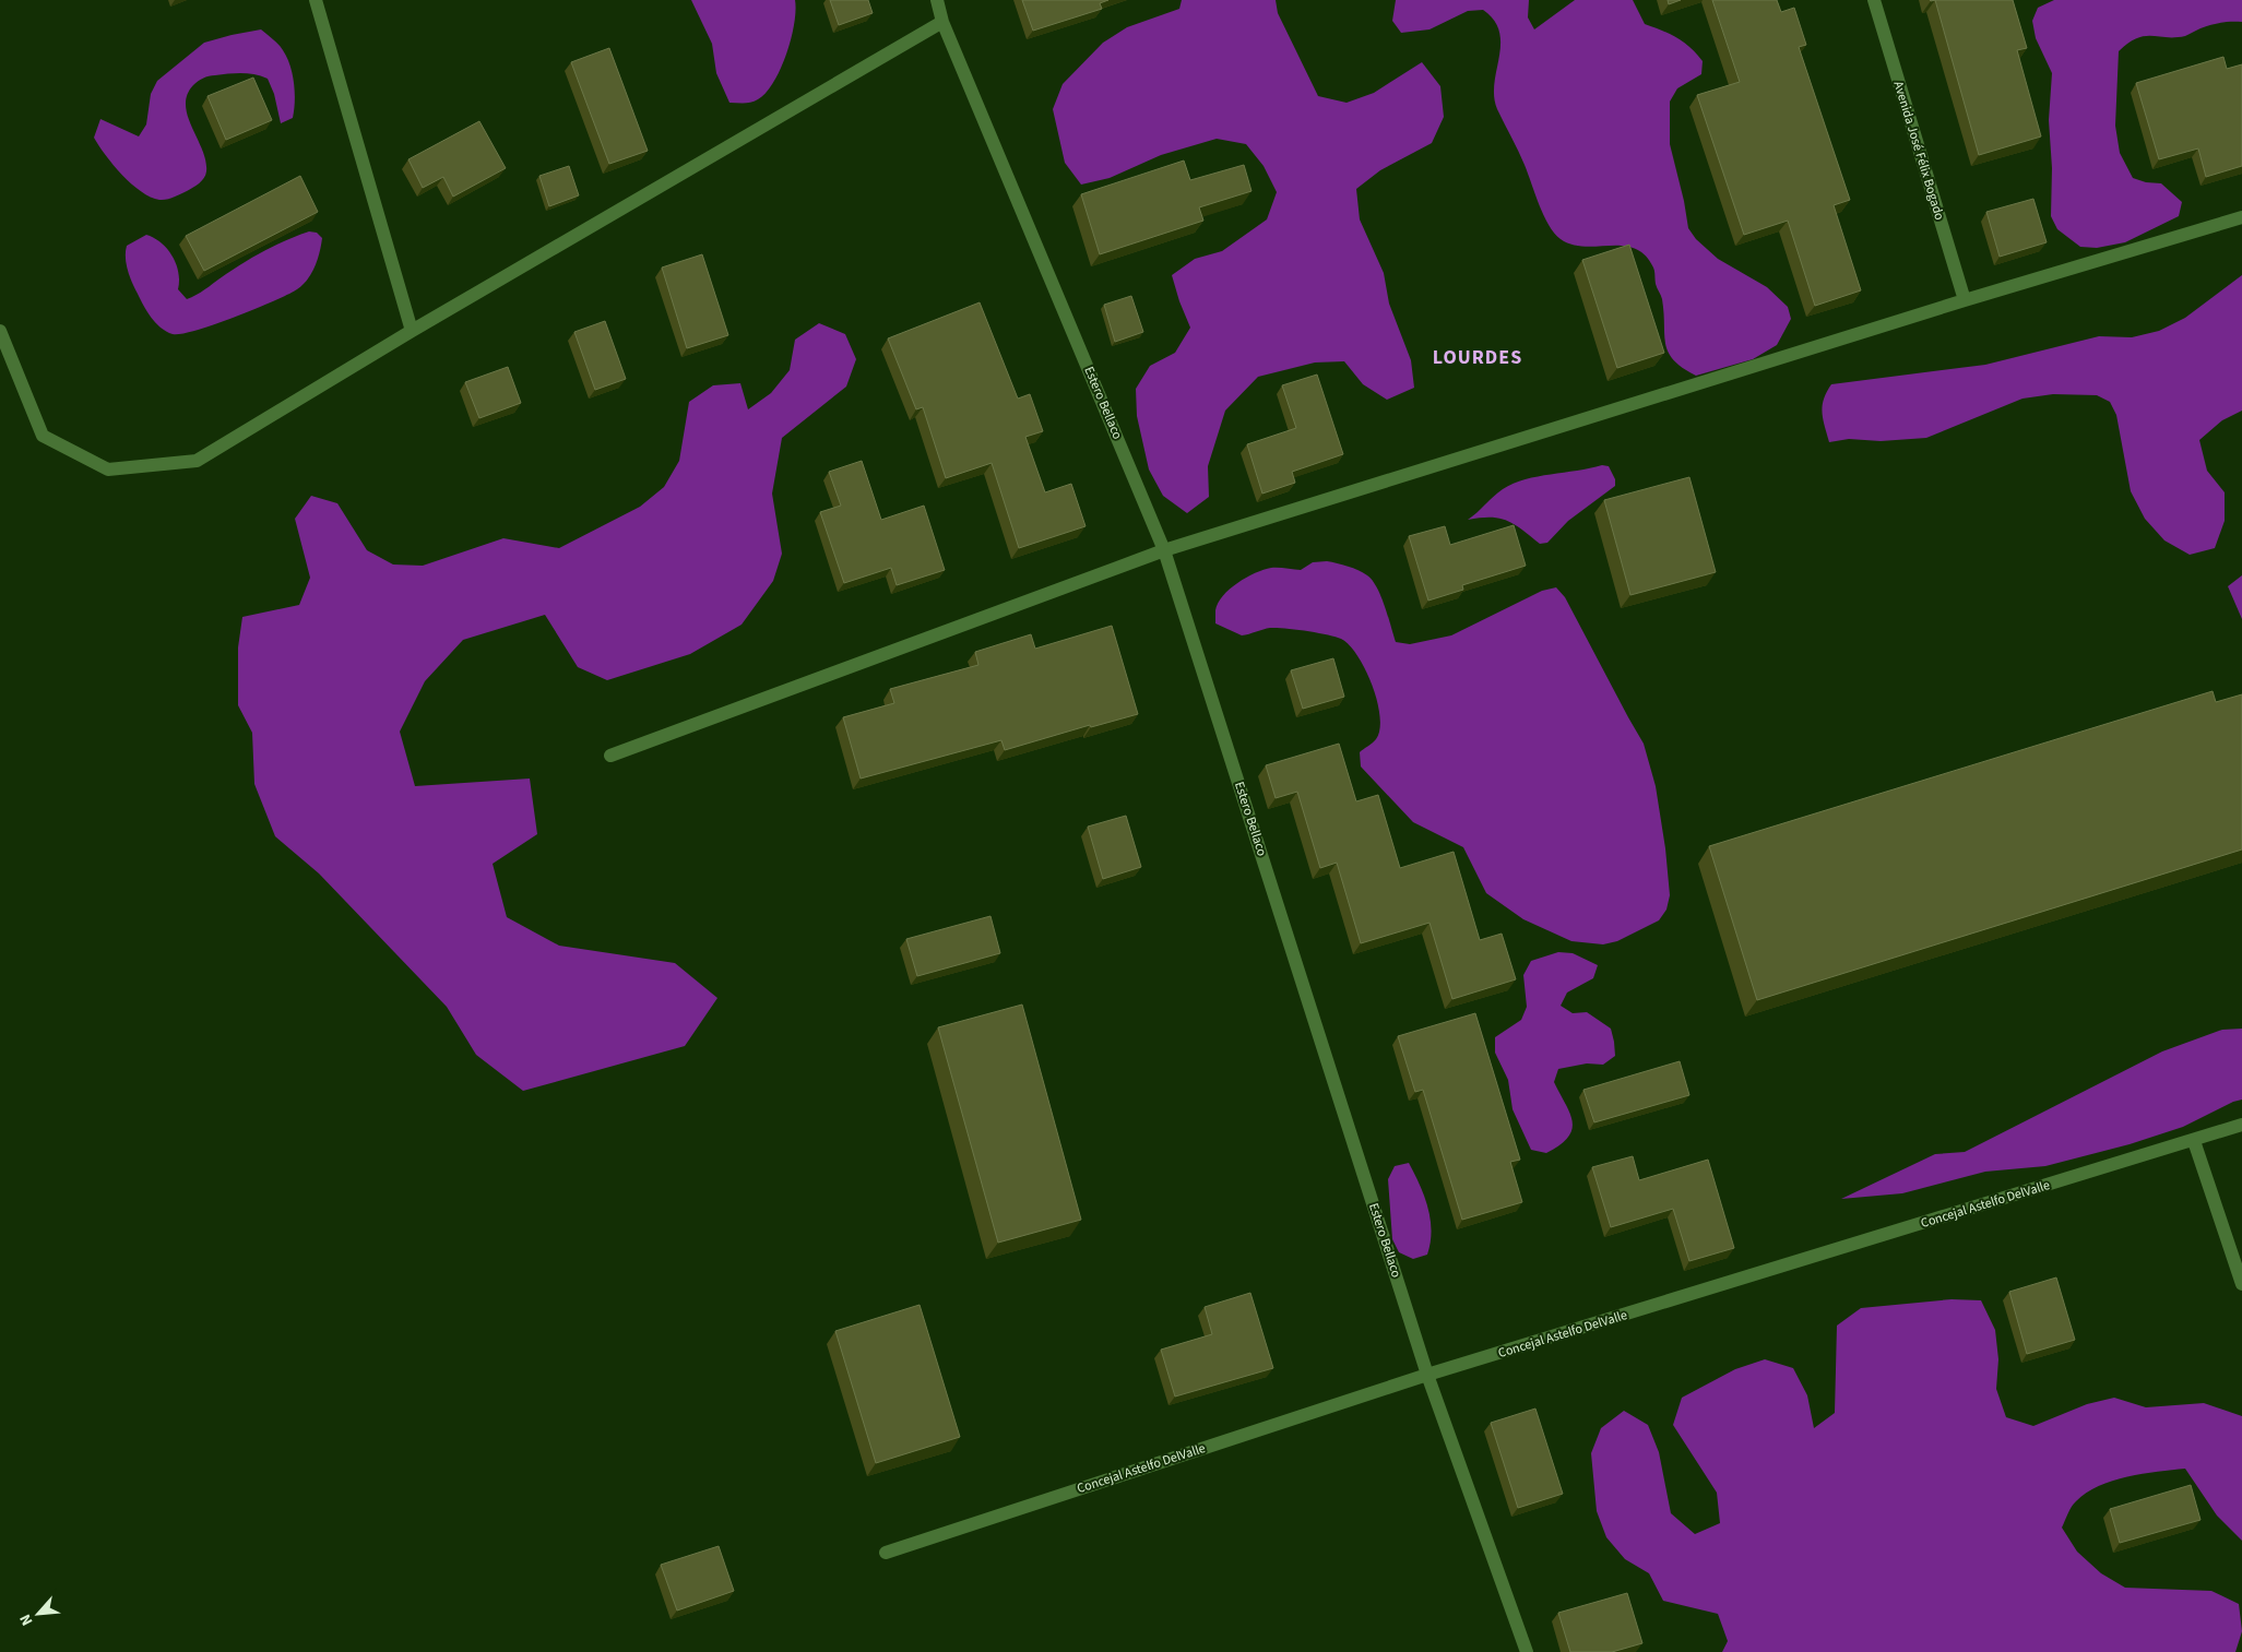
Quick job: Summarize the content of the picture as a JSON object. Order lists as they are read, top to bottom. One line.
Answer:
{"streets":{"street":["Avenida José Félix Bogado","Estero Bellaco","Concejal Astelfo DelValle"]},"crossings":[["Estero Bellaco","Concejal Astelfo DelValle"]],"districts":["LOURDES"],"north":"bottom left"}
